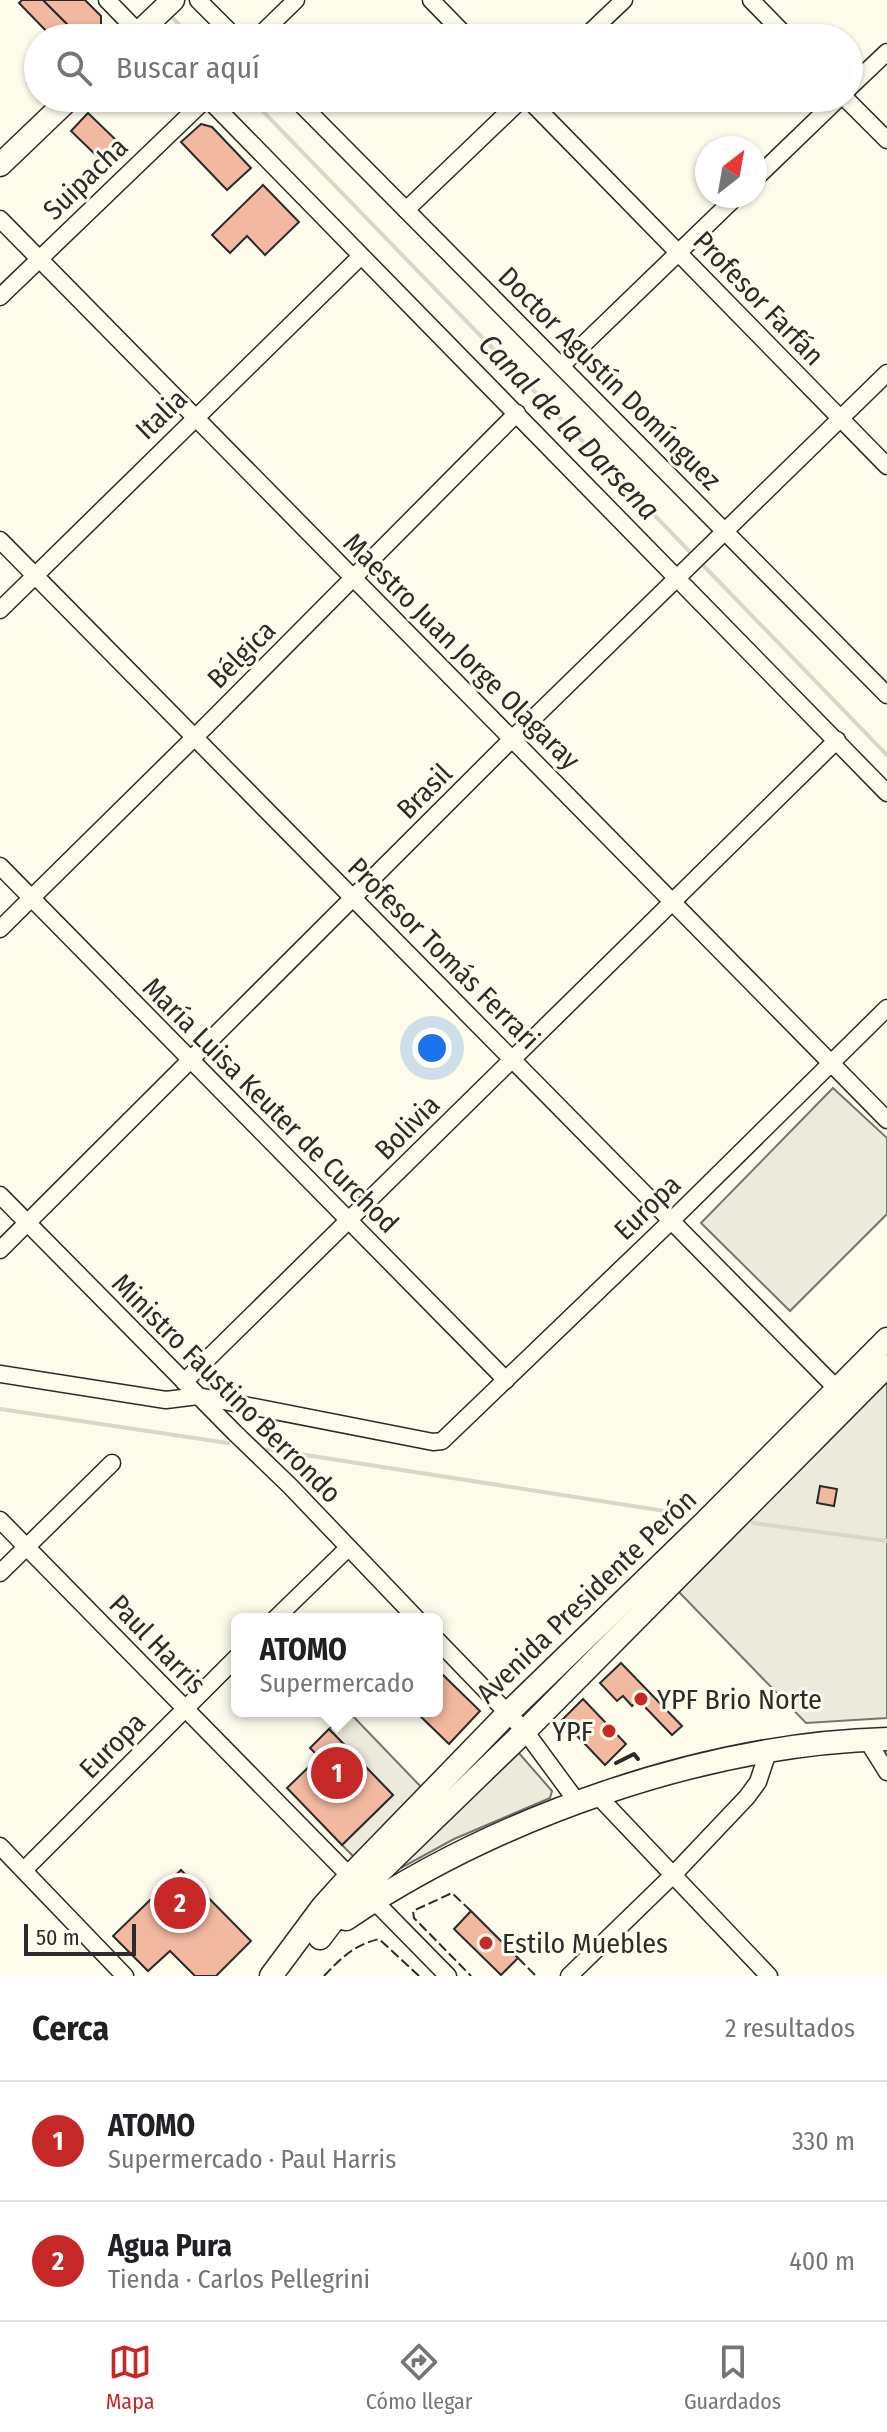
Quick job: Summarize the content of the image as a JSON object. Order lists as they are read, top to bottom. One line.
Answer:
{"streets":{"main road":["Avenida Presidente Perón"],"street":["Suipacha","Profesor Farfán","Doctor Agustín Domínguez","Italia","Maestro Juan Jorge Olagaray","Bélgica","Brasil","Profesor Tomás Ferrari","María Luisa Keuter de Curchod","Bolivia","Europa","Ministro Faustino Berrondo","Paul Harris"]},"crossings":[["Suipacha","Maestro Juan Jorge Olagaray"],["Profesor Farfán","Brasil"],["Doctor Agustín Domínguez","Brasil"],["Italia","Maestro Juan Jorge Olagaray"],["Italia","Profesor Tomás Ferrari"],["Maestro Juan Jorge Olagaray","Bélgica"],["Maestro Juan Jorge Olagaray","Brasil"],["Maestro Juan Jorge Olagaray","Bolivia"],["Maestro Juan Jorge Olagaray","Europa"],["Bélgica","Profesor Tomás Ferrari"],["Bélgica","María Luisa Keuter de Curchod"],["Brasil","Profesor Tomás Ferrari"],["Brasil","María Luisa Keuter de Curchod"],["Brasil","Ministro Faustino Berrondo"],["Profesor Tomás Ferrari","Bolivia"],["Profesor Tomás Ferrari","Europa"],["Profesor Tomás Ferrari","Avenida Presidente Perón"],["María Luisa Keuter de Curchod","Bolivia"],["María Luisa Keuter de Curchod","Europa"],["Bolivia","Ministro Faustino Berrondo"],["Europa","Ministro Faustino Berrondo"],["Europa","Paul Harris"],["Avenida Presidente Perón","Paul Harris"]],"water":["Canal de la Darsena"],"places":["YPF Brio Norte","YPF","Estilo Muebles"],"scale_bar":"50 m","north":"top right","page":{"search":"Buscar aquí","popup":["ATOMO","Supermercado"],"pins":["1","2"],"scale":"50 m","heading":["Cerca","2 resultados"],"list":[{"mark":"1","name":"ATOMO","note":"Supermercado · Paul Harris","value":"330 m"},{"mark":"2","name":"Agua Pura","note":"Tienda · Carlos Pellegrini","value":"400 m"}],"nav":["Mapa","Cómo llegar","Guardados"]}}
